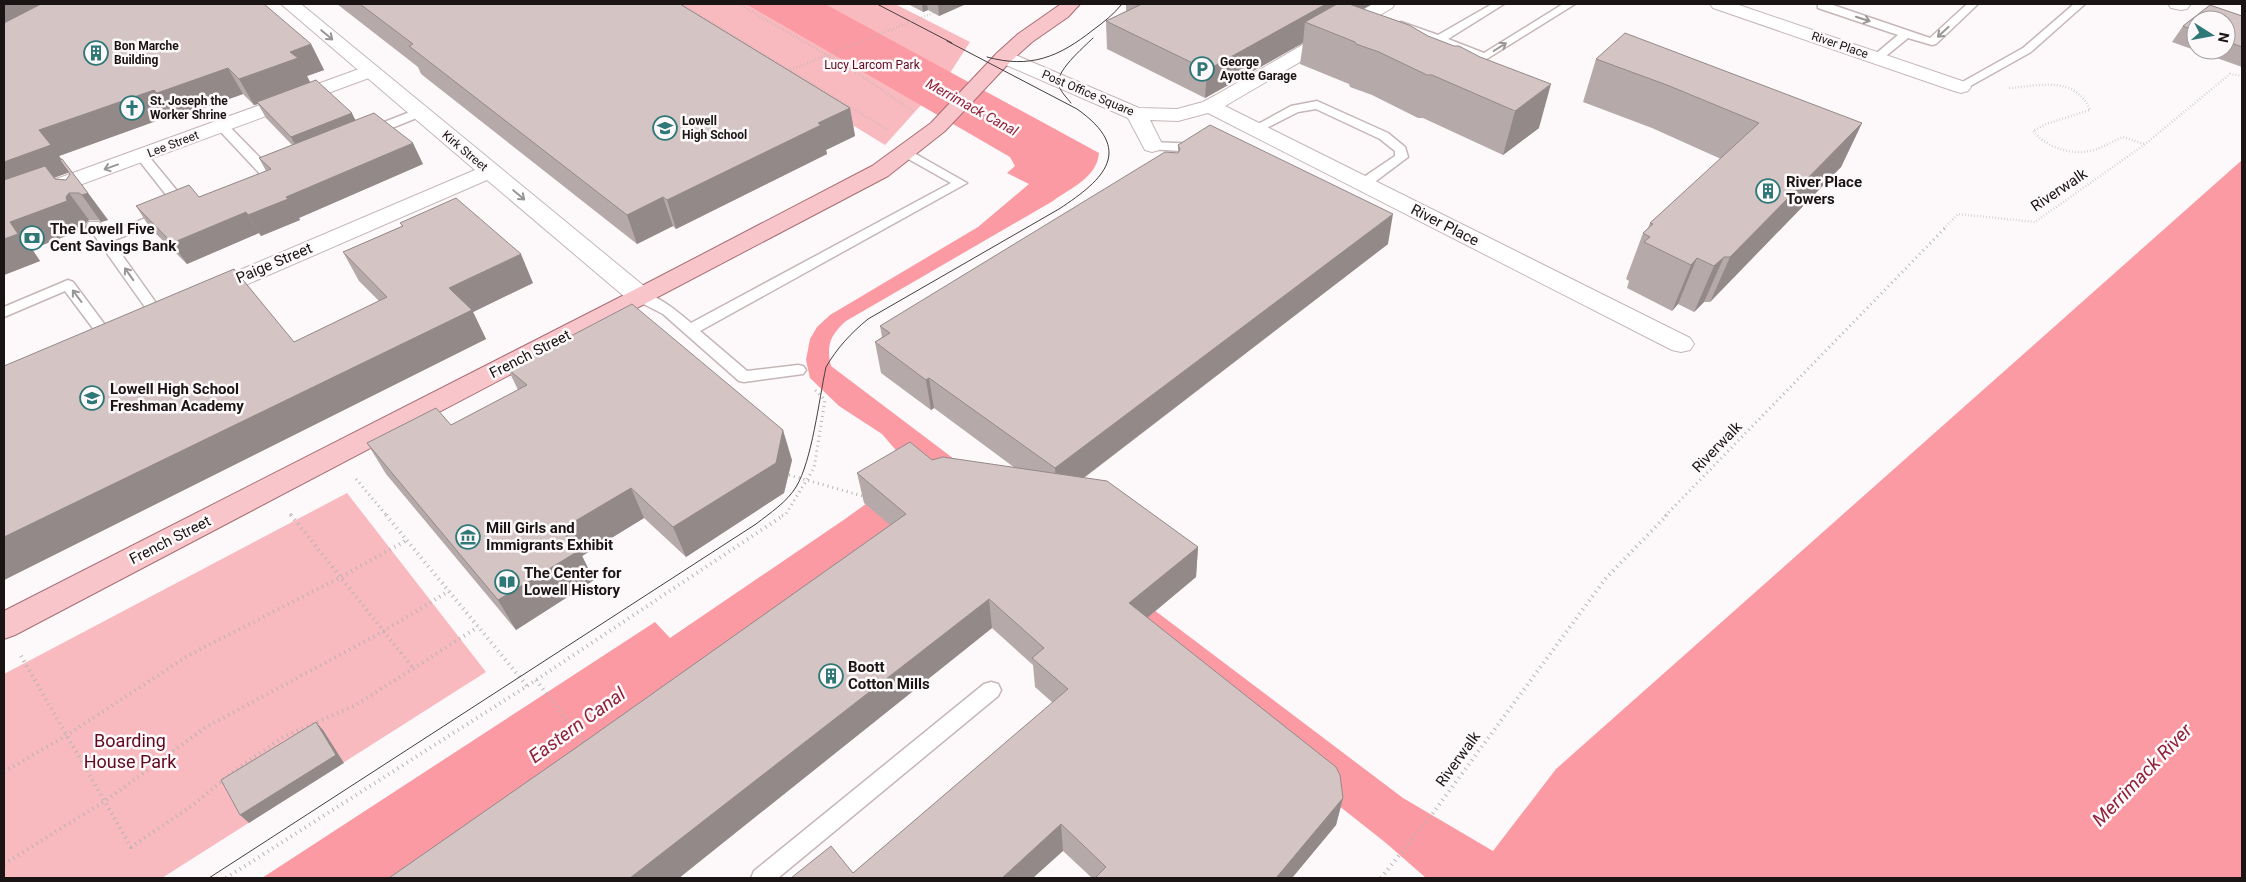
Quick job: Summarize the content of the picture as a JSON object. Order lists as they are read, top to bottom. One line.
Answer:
{"streets":{"main road":["French Street"],"street":["River Place","Post Office Square","Lee Street","Kirk Street","Paige Street"],"path":["Riverwalk"]},"crossings":[["River Place","Post Office Square"],["River Place","Riverwalk"],["Post Office Square","French Street"],["Lee Street","Kirk Street"],["Kirk Street","Paige Street"],["Kirk Street","French Street"]],"one_way":["Lee Street","Kirk Street"],"water":["Merrimack Canal","Eastern Canal","Merrimack River"],"parks":["Lucy Larcom Park","Boarding House Park"],"places":{"building":["Bon Marche Building","River Place Towers","Boott Cotton Mills"],"parking":["George Ayotte Garage"],"church":["St. Joseph the Worker Shrine"],"school or university":["Lowell High School","Lowell High School Freshman Academy"],"bank":["The Lowell Five Cent Savings Bank"],"museum":["Mill Girls and Immigrants Exhibit"],"library":["The Center for Lowell History"]},"north":"right"}
